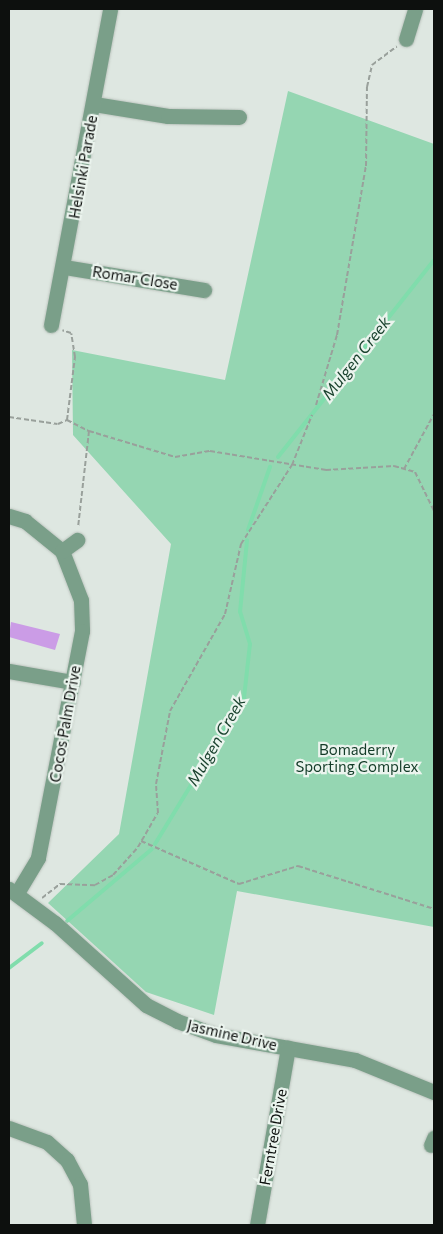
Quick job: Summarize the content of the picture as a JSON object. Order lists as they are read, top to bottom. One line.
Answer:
{"streets":{"street":["Helsinki Parade","Romar Close","Cocos Palm Drive","Jasmine Drive","Ferntree Drive"]},"crossings":[["Helsinki Parade","Romar Close"],["Cocos Palm Drive","Jasmine Drive"],["Jasmine Drive","Ferntree Drive"]],"water":["Mulgen Creek"],"parks":["Bomaderry Sporting Complex"]}
